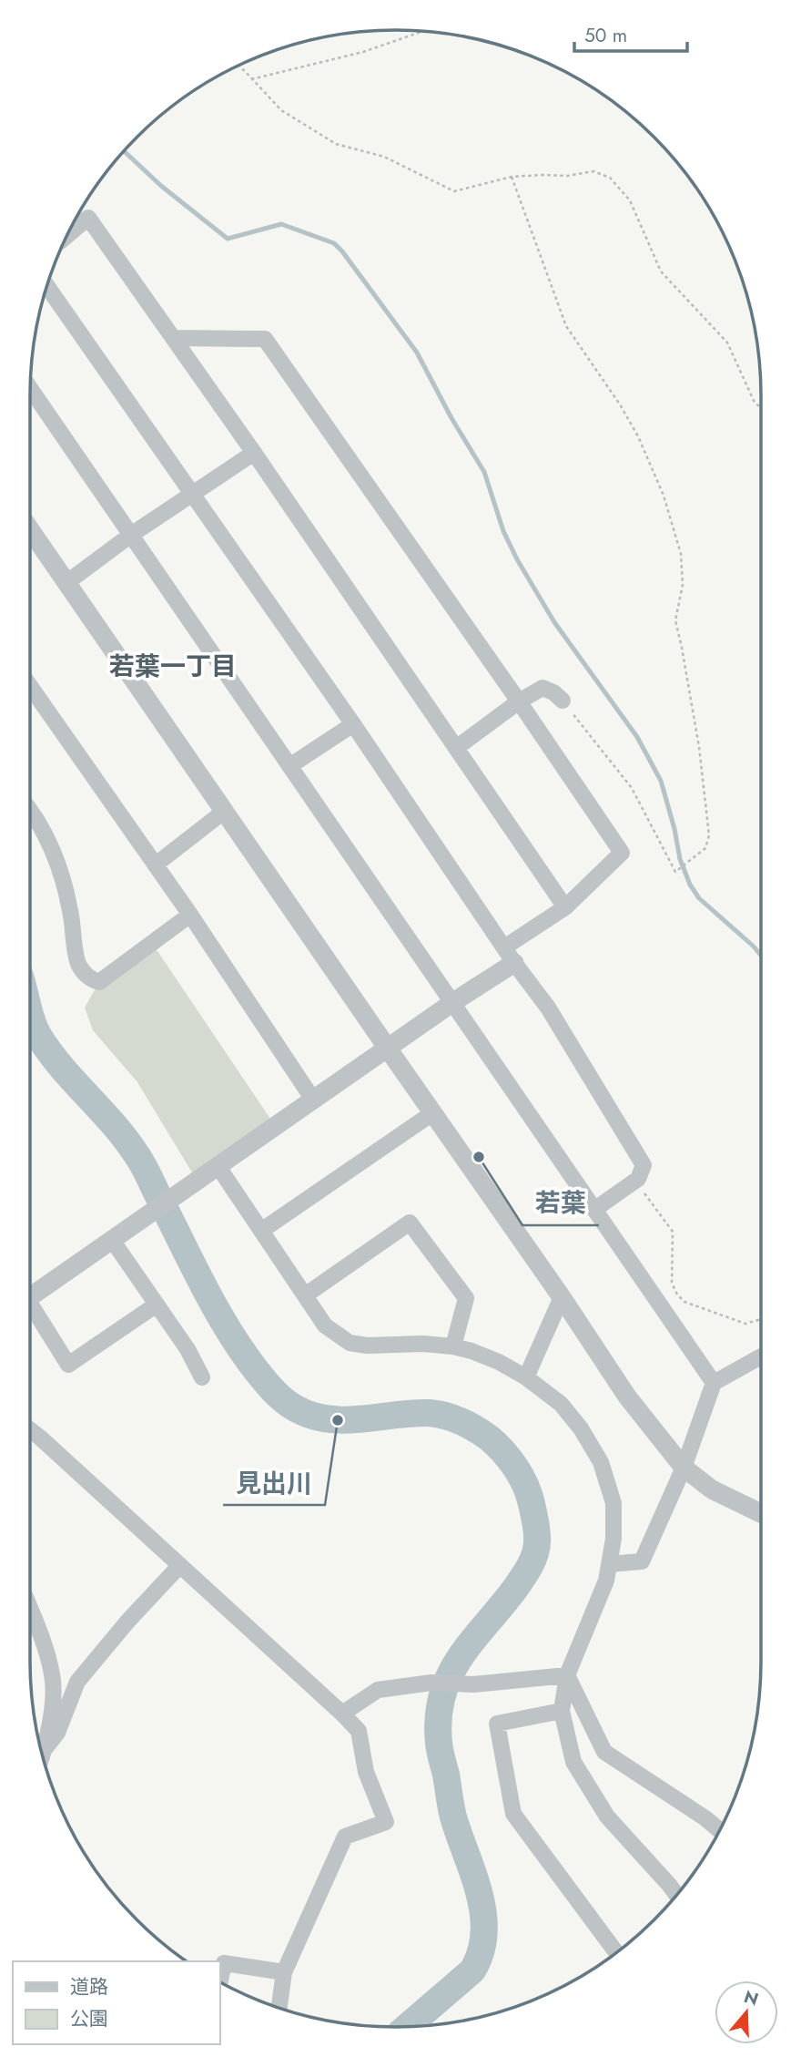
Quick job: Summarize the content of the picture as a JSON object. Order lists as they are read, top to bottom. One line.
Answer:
{"districts":["若葉一丁目"],"places":["若葉","見出川"],"legend":["道路","公園"],"scale_bar":"50 m","north":"top"}
